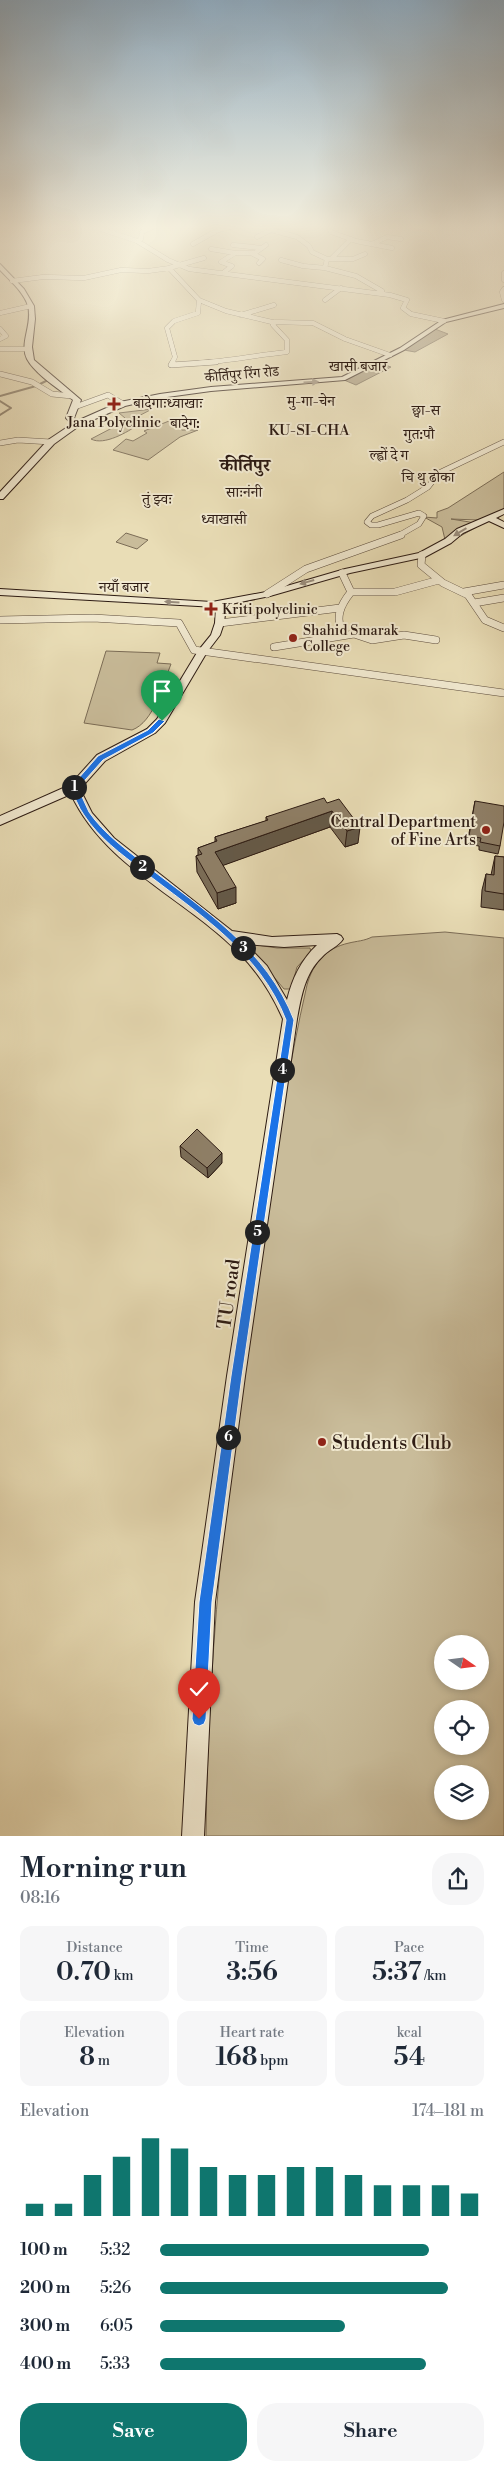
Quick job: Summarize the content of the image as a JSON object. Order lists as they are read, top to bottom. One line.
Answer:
{"streets":{"street":["कीर्तिपुर रिंग रोड","TU road"]},"one_way":["कीर्तिपुर रिंग रोड"],"districts":["खासी बजार","मु-गा-चेन","बादेगाःध्वाखाः","छ्वा-स","बादेग:","KU-SI-CHA","गुत:पौ","ल्ह्वों दे ग","कीर्तिपुर","चि थु ढोका","साःनंनी","तुं झ्वः","ध्वाखासी","नयाँ बजार"],"places":{"health":["Jana Polyclinic","Kriti polyclinic"],"other":["Shahid Smarak College","Central Department of Fine Arts","Students Club"]},"north":"right","page":{"pins":["1","2","3","4","5","6"],"heading":["Morning run","08:16"],"stats":[["Distance","0.70 km"],["Time","3:56"],["Pace","5:37 /km"],["Elevation","8 m"],["Heart rate","168 bpm"],["kcal","54"]],"chart":["Elevation","174–181 m"],"list":[{"name":"100 m","note":"5:32"},{"name":"200 m","note":"5:26"},{"name":"300 m","note":"6:05"},{"name":"400 m","note":"5:33"}],"buttons":["Save","Share"]}}
